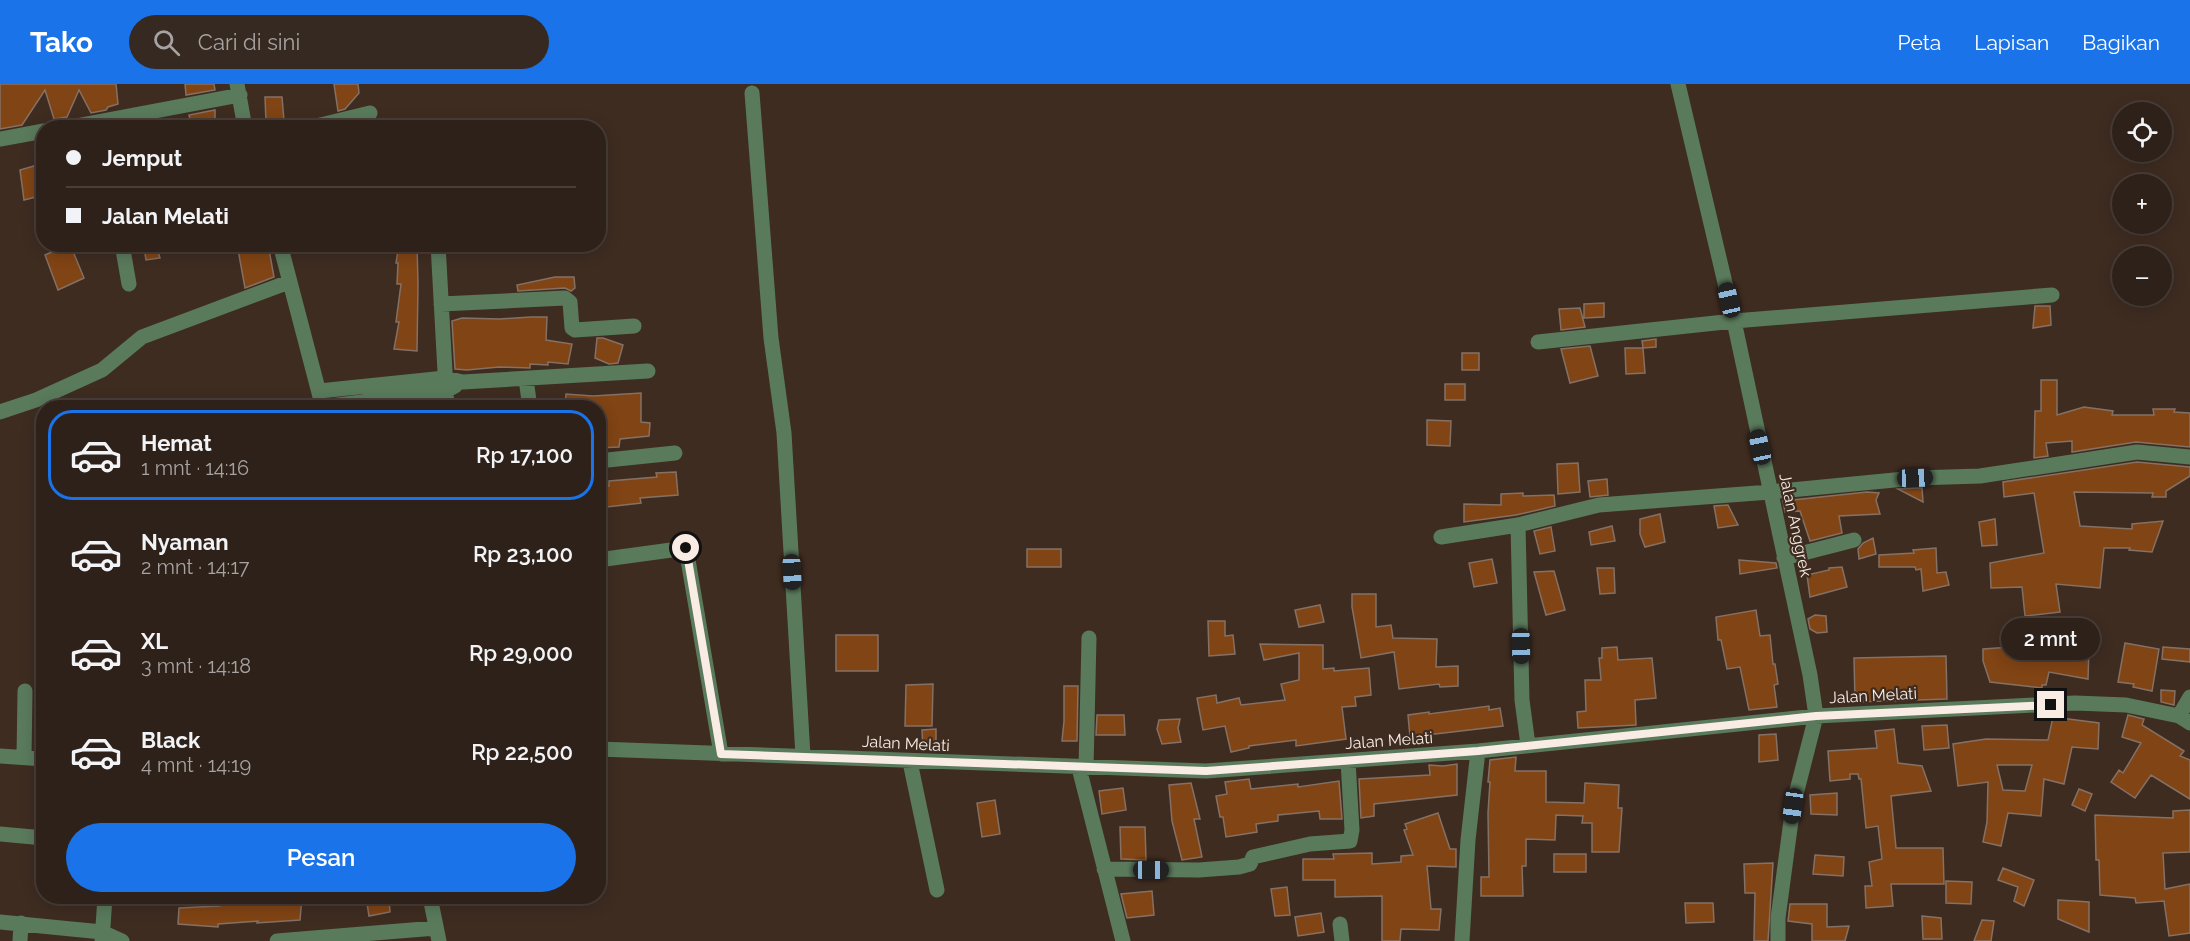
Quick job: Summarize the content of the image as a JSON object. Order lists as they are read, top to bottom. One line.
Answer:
{"streets":{"street":["Jalan Anggrek","Jalan Melati"]},"crossings":[["Jalan Anggrek","Jalan Melati"]],"page":{"header":"Tako","search":"Cari di sini","nav":["Peta","Lapisan","Bagikan"],"map_buttons":["+","−"],"banner":["Jemput","Jalan Melati"],"list":[{"name":"Hemat","note":"1 mnt · 14:16","value":"Rp 17,100"},{"name":"Nyaman","note":"2 mnt · 14:17","value":"Rp 23,100"},{"name":"XL","note":"3 mnt · 14:18","value":"Rp 29,000"},{"name":"Black","note":"4 mnt · 14:19","value":"Rp 22,500"}],"bubble":"2 mnt","buttons":"Pesan"}}
